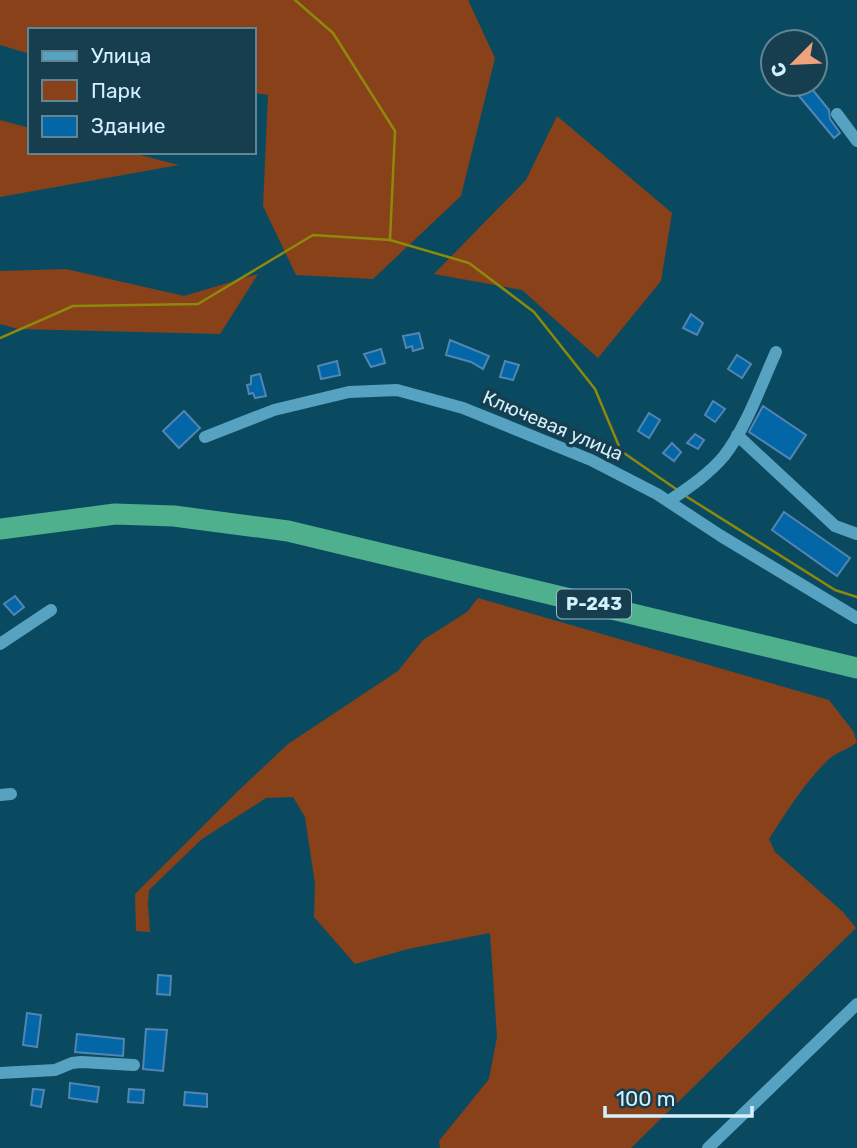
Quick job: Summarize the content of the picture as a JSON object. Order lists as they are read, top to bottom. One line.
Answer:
{"streets":{"highway":["Р-243"],"street":["Ключевая улица"]},"legend":["Улица","Парк","Здание"],"scale_bar":"100 m","north":"bottom left"}
